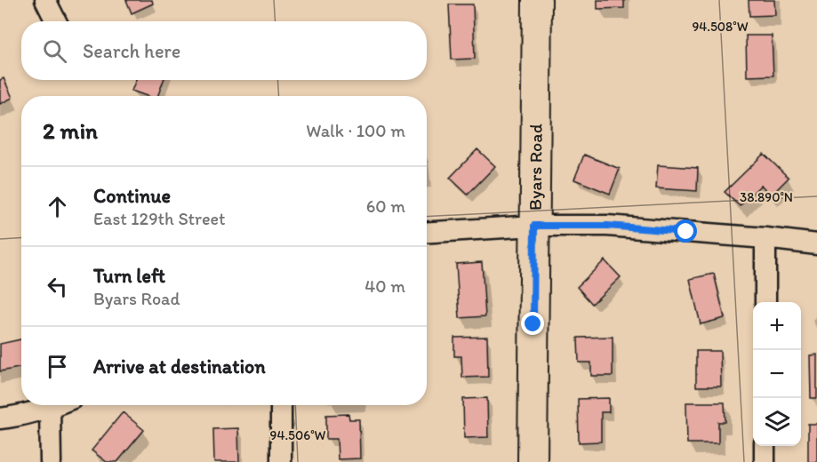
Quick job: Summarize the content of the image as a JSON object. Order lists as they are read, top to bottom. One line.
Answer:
{"streets":{"street":["Byars Road"]},"page":{"search":"Search here","heading":["2 min","Walk · 100 m"],"list":[["Continue","East 129th Street","60 m"],["Turn left","Byars Road","40 m"],"Arrive at destination"],"map_buttons":["+","−"]},"coordinates":["94.508°W","38.890°N","94.506°W"]}
